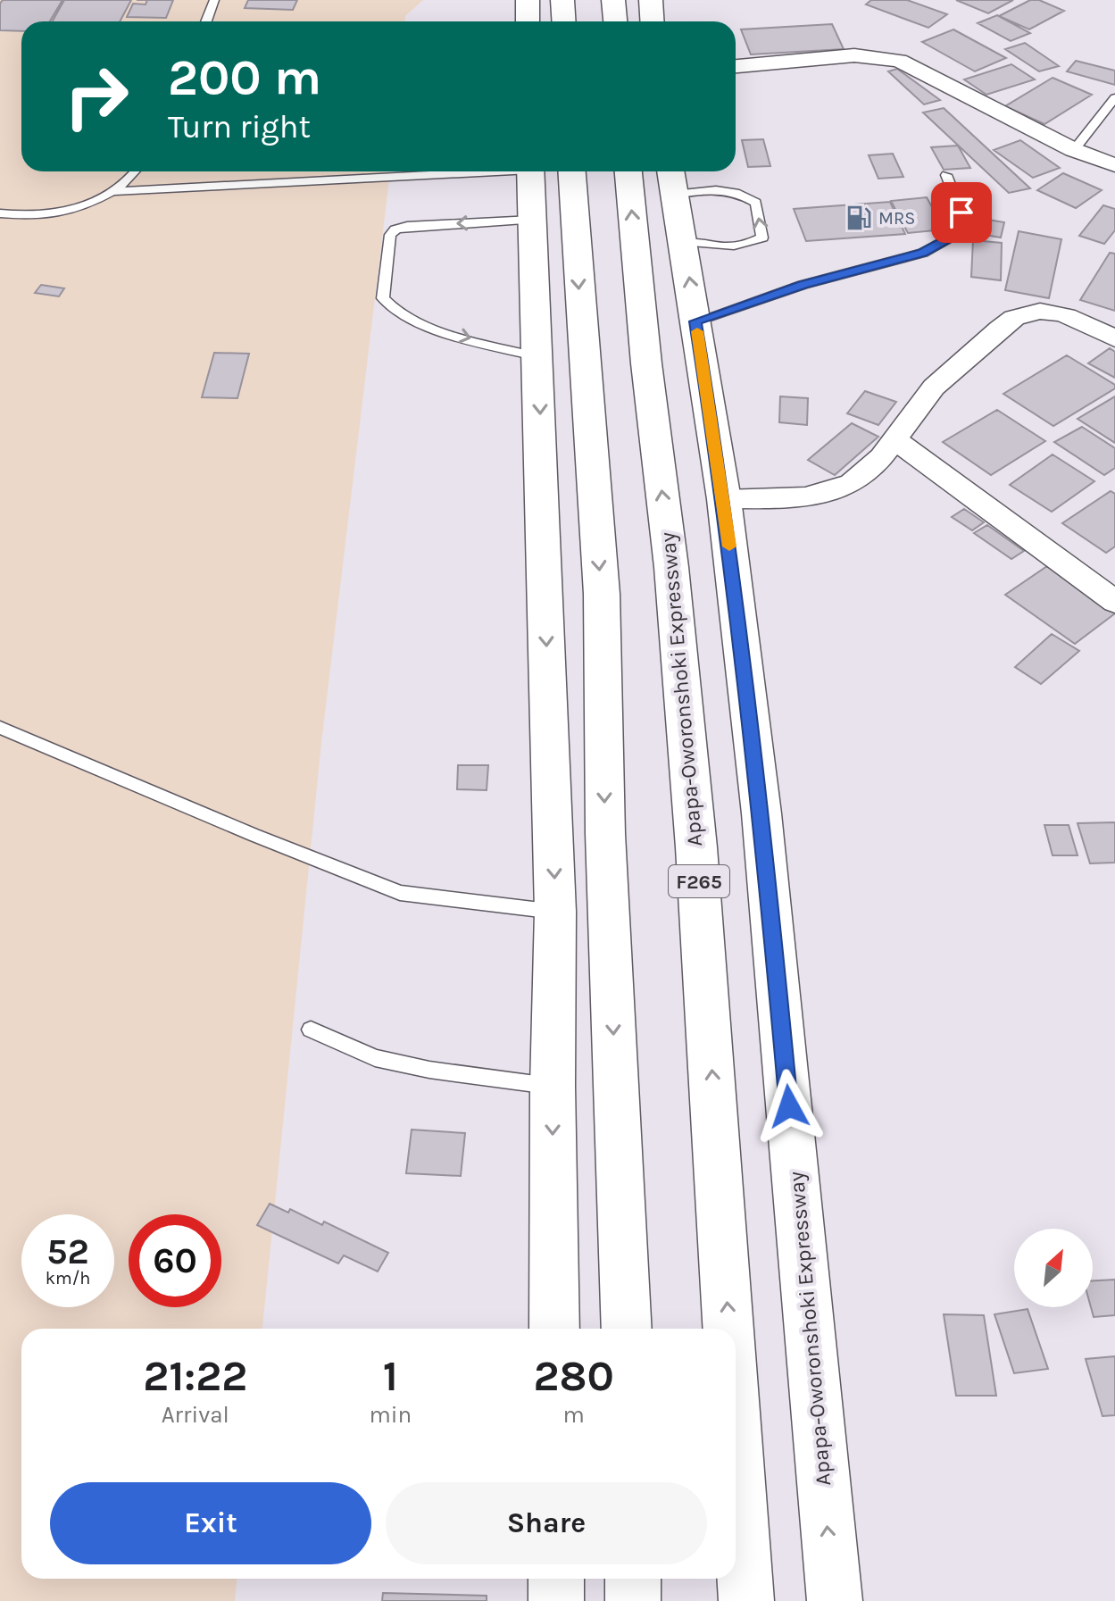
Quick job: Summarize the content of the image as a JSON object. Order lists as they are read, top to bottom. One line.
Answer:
{"streets":{"main road":["Apapa-Oworonshoki Expressway","F265"]},"places":{"fuel station":["MRS"]},"north":"top right","page":{"turn":["200 m","Turn right"],"speed":"52 km/h","limit":"60","eta":["21:22","Arrival","1","min","280","m"],"buttons":["Exit","Share"]}}
